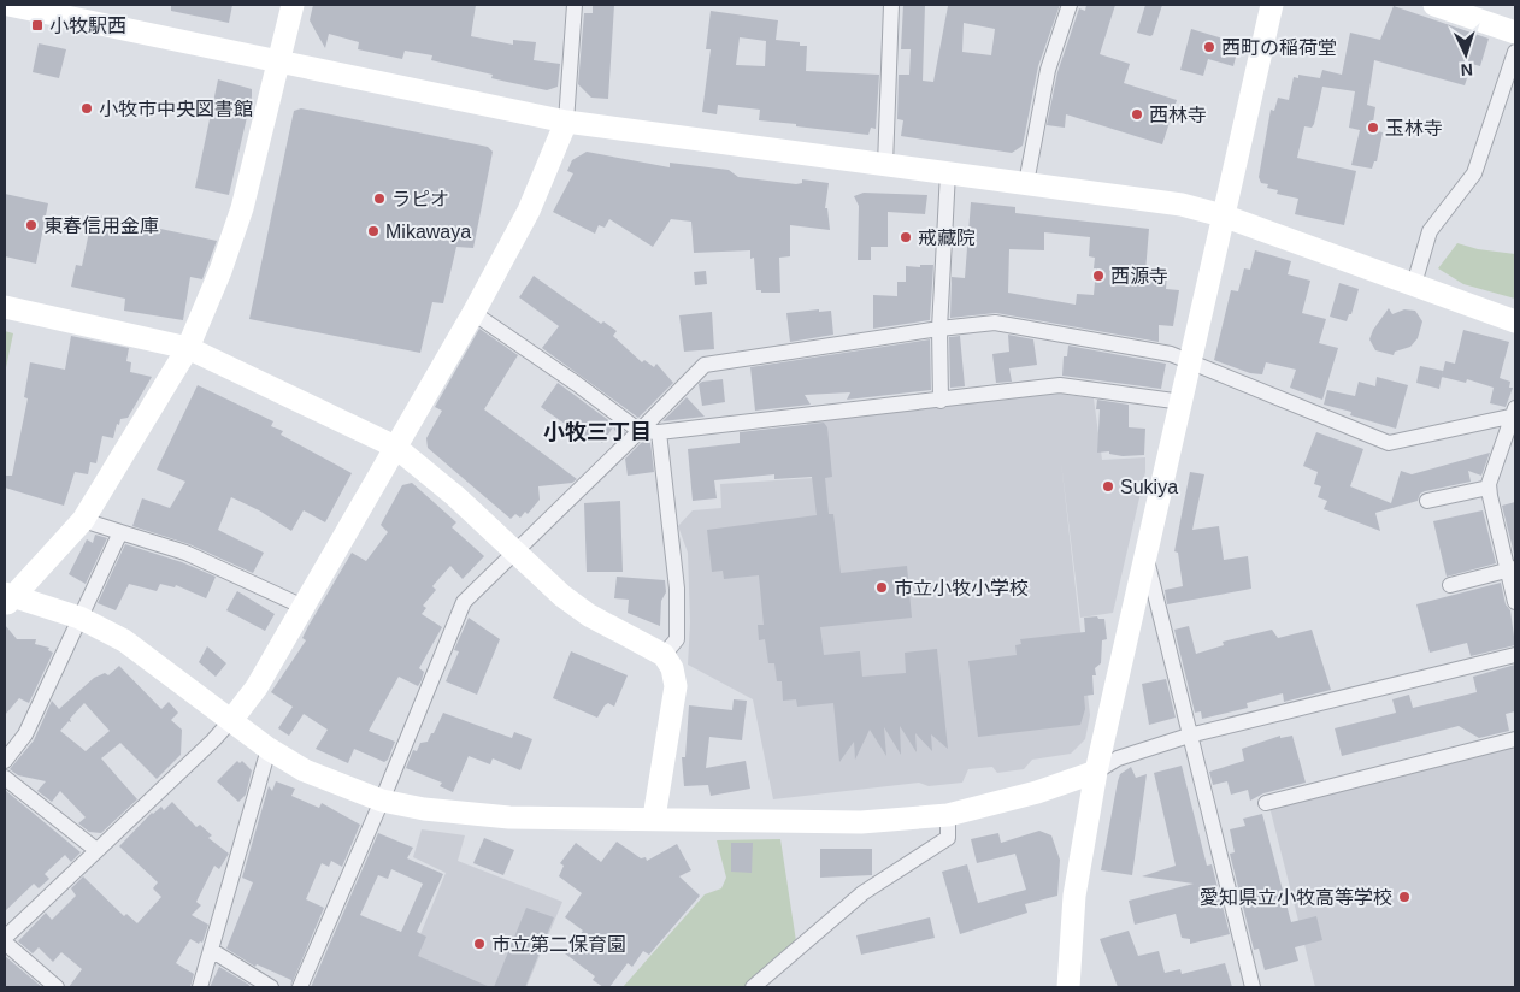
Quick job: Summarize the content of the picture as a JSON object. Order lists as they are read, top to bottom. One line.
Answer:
{"districts":["小牧三丁目"],"places":{"transit":["小牧駅西"],"other":["西町の稲荷堂","小牧市中央図書館","西林寺","玉林寺","ラピオ","東春信用金庫","Mikawaya","戒藏院","西源寺","Sukiya","市立小牧小学校","愛知県立小牧高等学校","市立第二保育園"]},"north":"bottom"}
